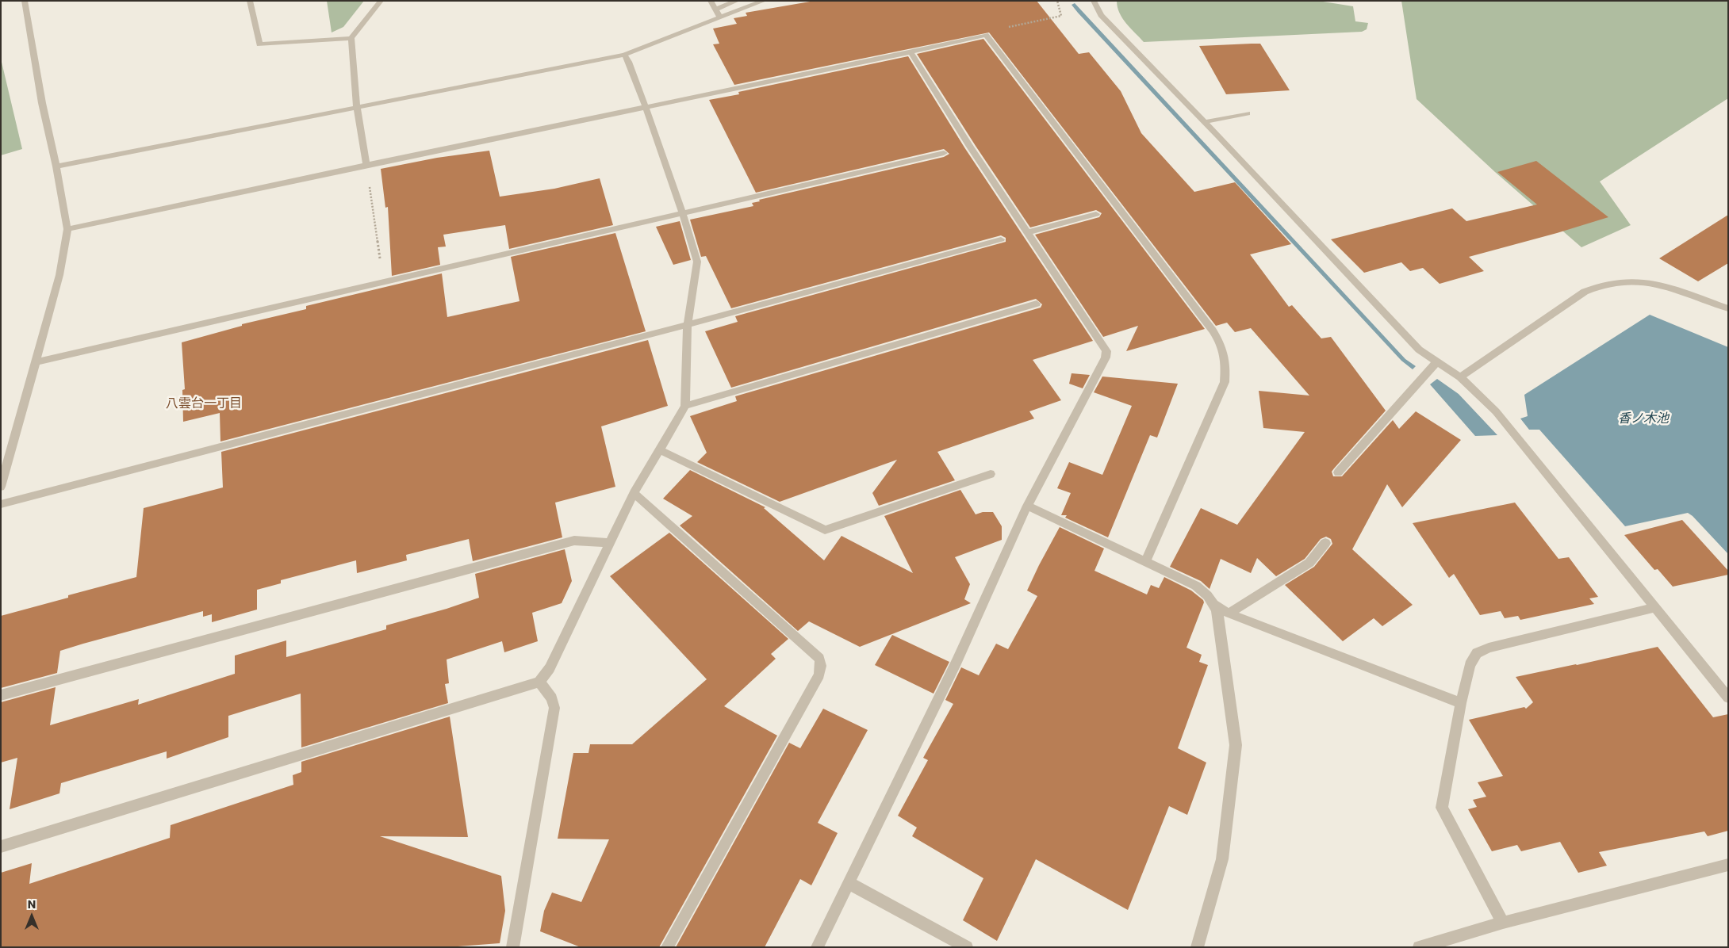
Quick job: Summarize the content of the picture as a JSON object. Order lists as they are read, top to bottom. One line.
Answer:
{"districts":["八雲台一丁目"],"water":["香ノ木池"],"north":"top"}
